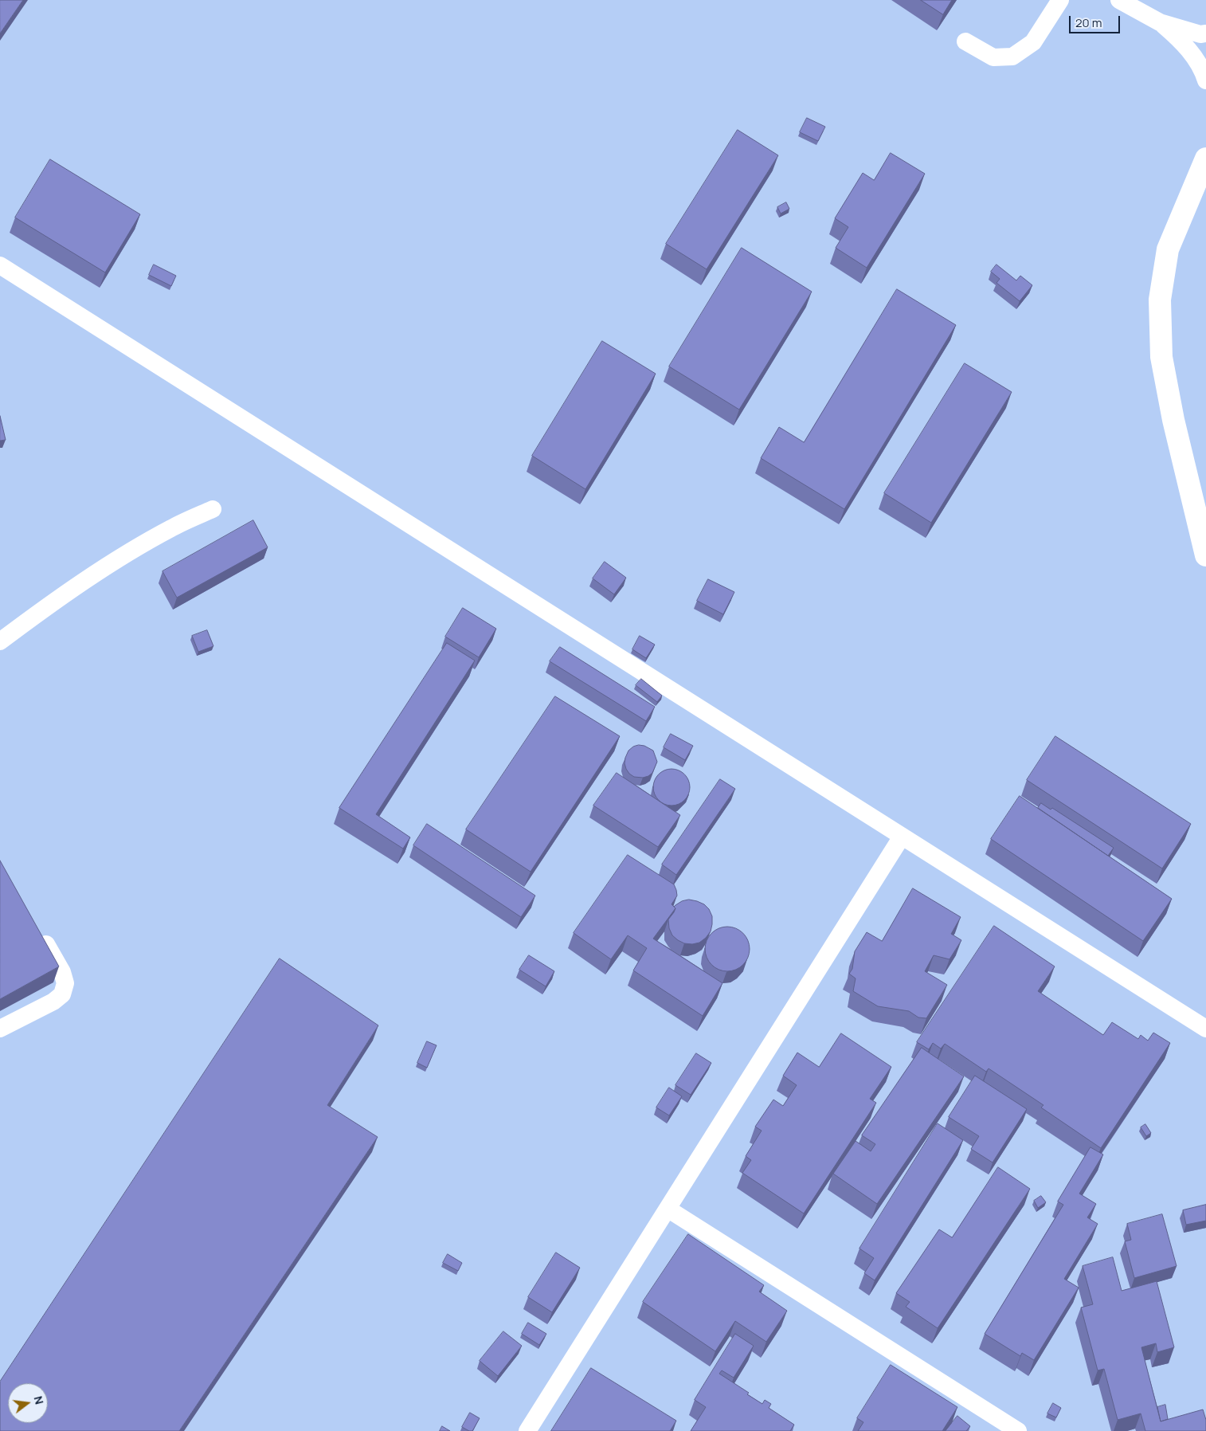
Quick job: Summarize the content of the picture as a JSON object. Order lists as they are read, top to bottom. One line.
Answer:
{"scale_bar":"20 m","north":"right"}
